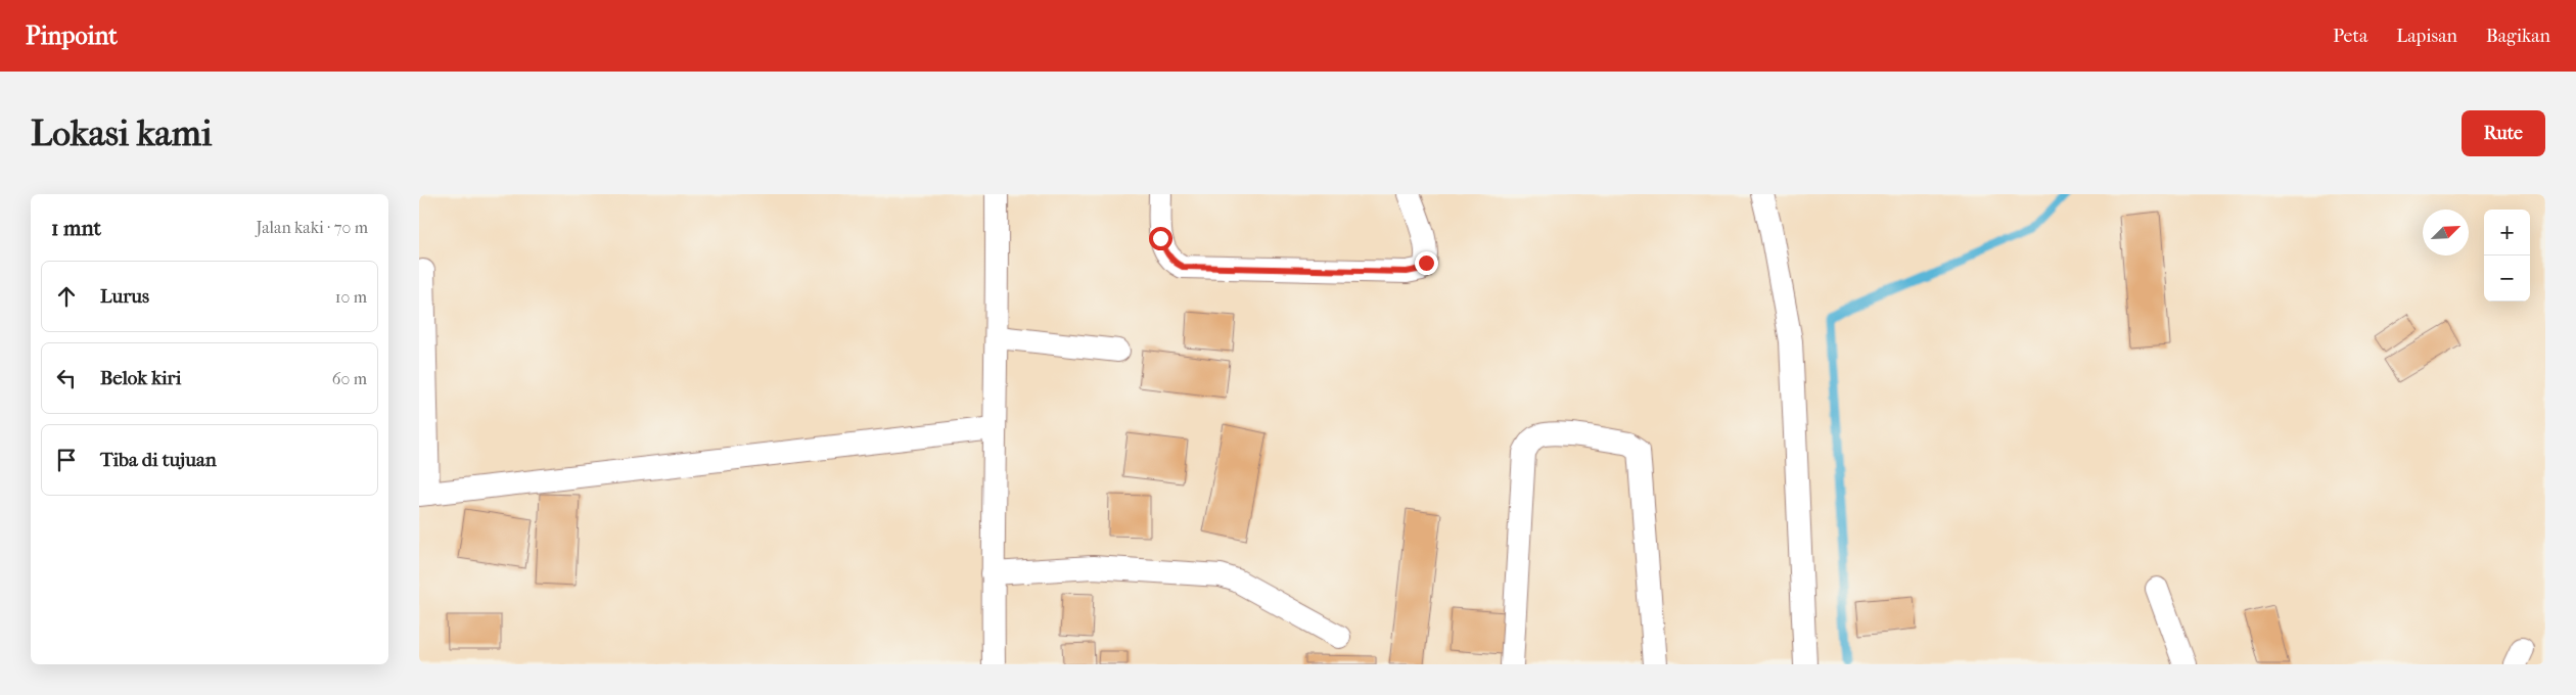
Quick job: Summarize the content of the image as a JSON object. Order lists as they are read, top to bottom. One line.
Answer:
{"north":"top right","page":{"header":"Pinpoint","nav":["Peta","Lapisan","Bagikan"],"buttons":"Rute","title":"Lokasi kami","heading":["1 mnt","Jalan kaki · 70 m"],"map_buttons":["+","−"],"list":[["Lurus","10 m"],["Belok kiri","60 m"],"Tiba di tujuan"]}}
